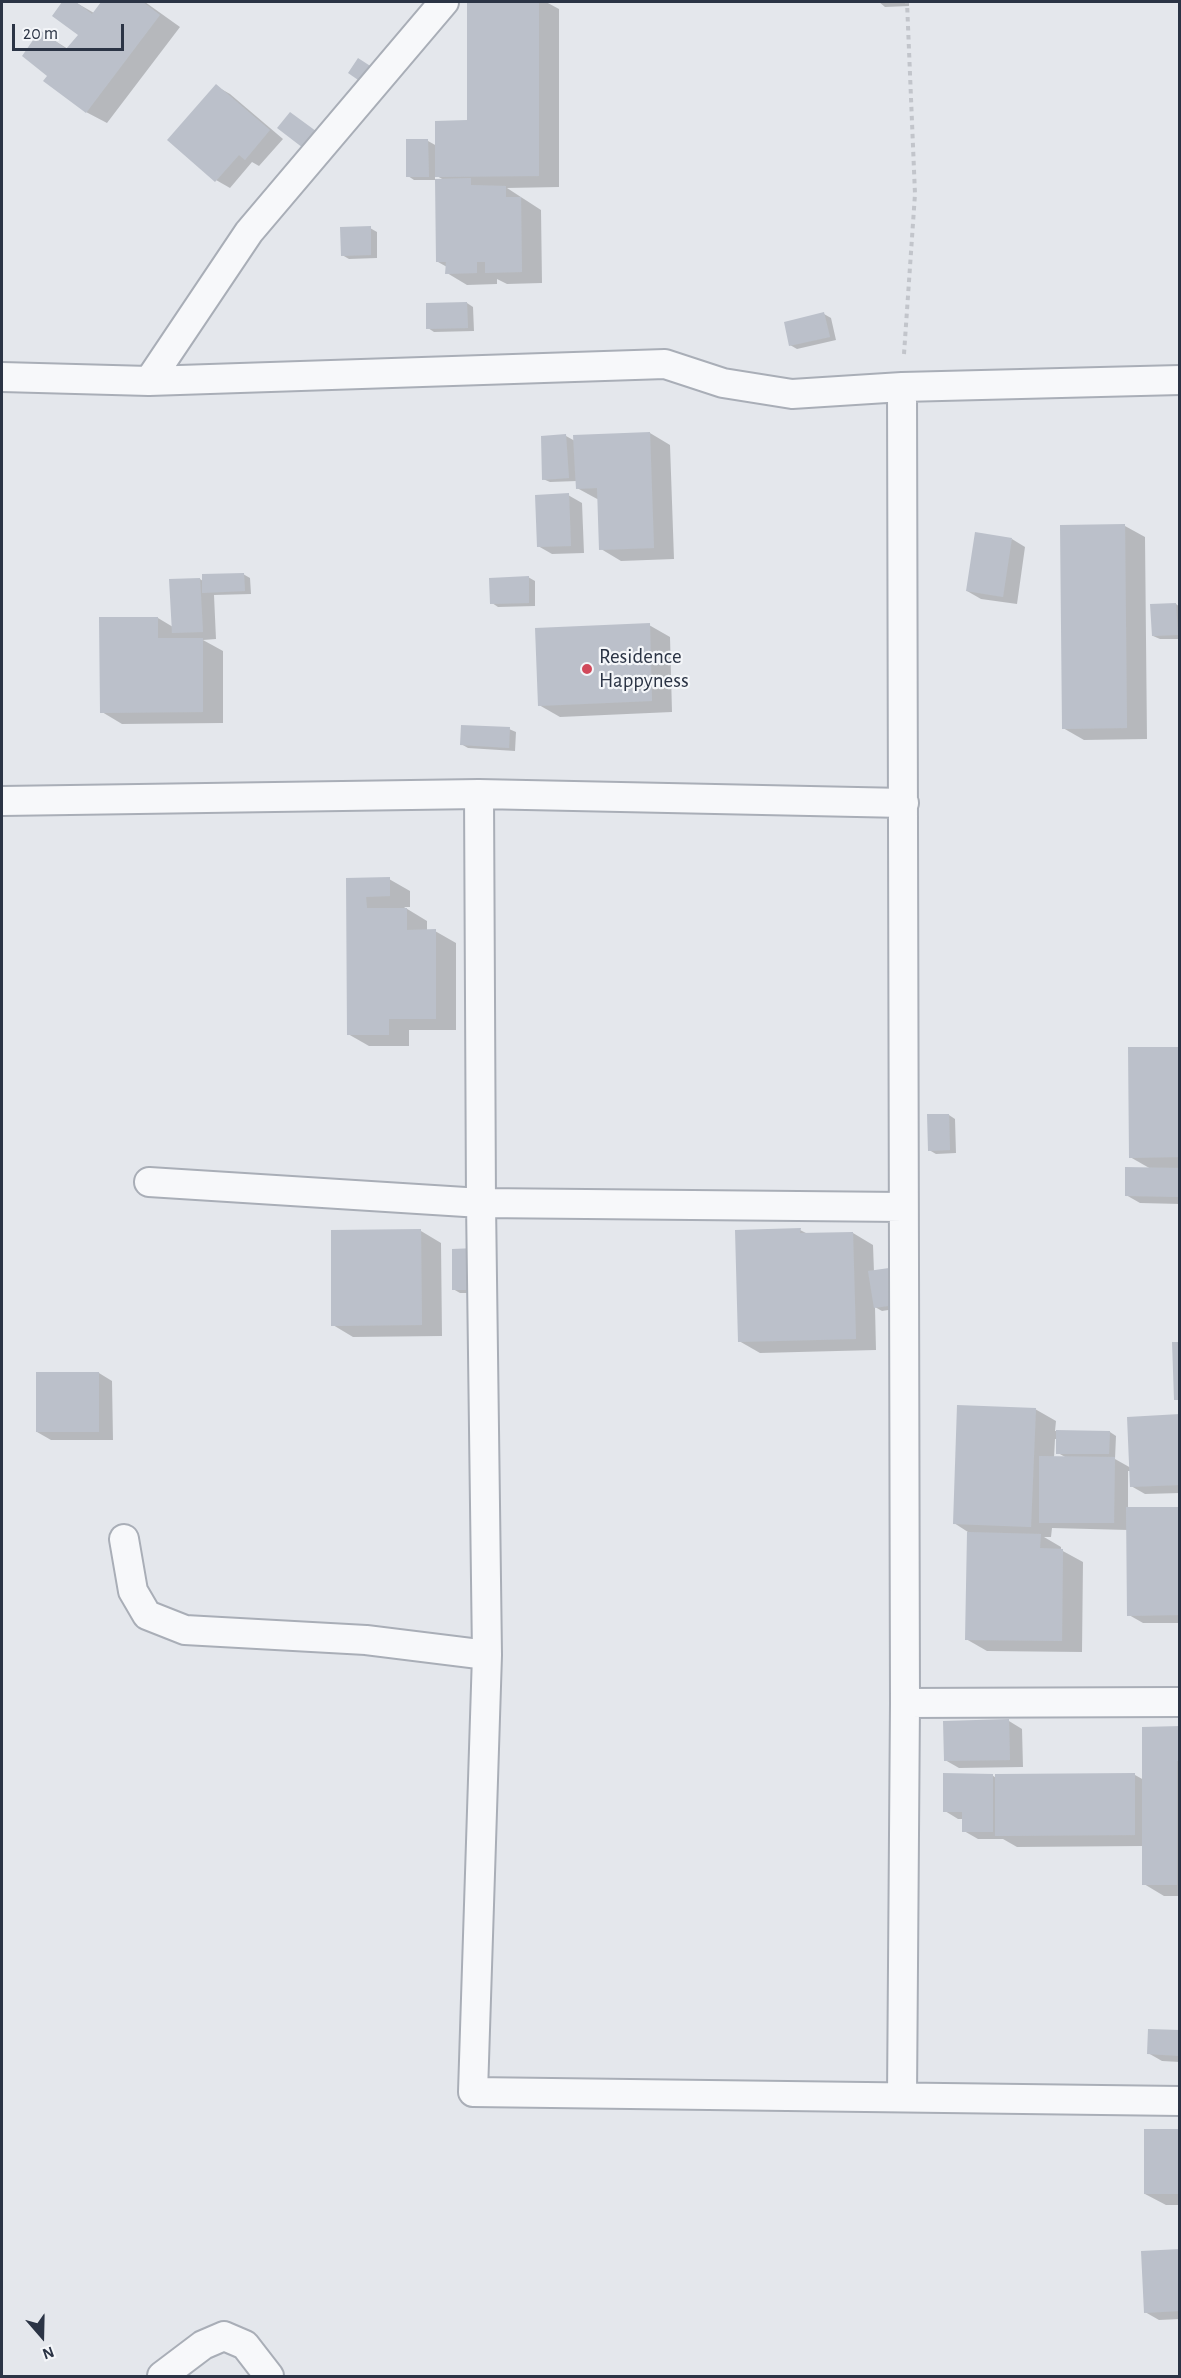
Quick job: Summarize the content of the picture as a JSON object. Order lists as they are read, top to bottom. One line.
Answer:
{"places":["Residence Happyness"],"scale_bar":"20 m","north":"bottom"}
